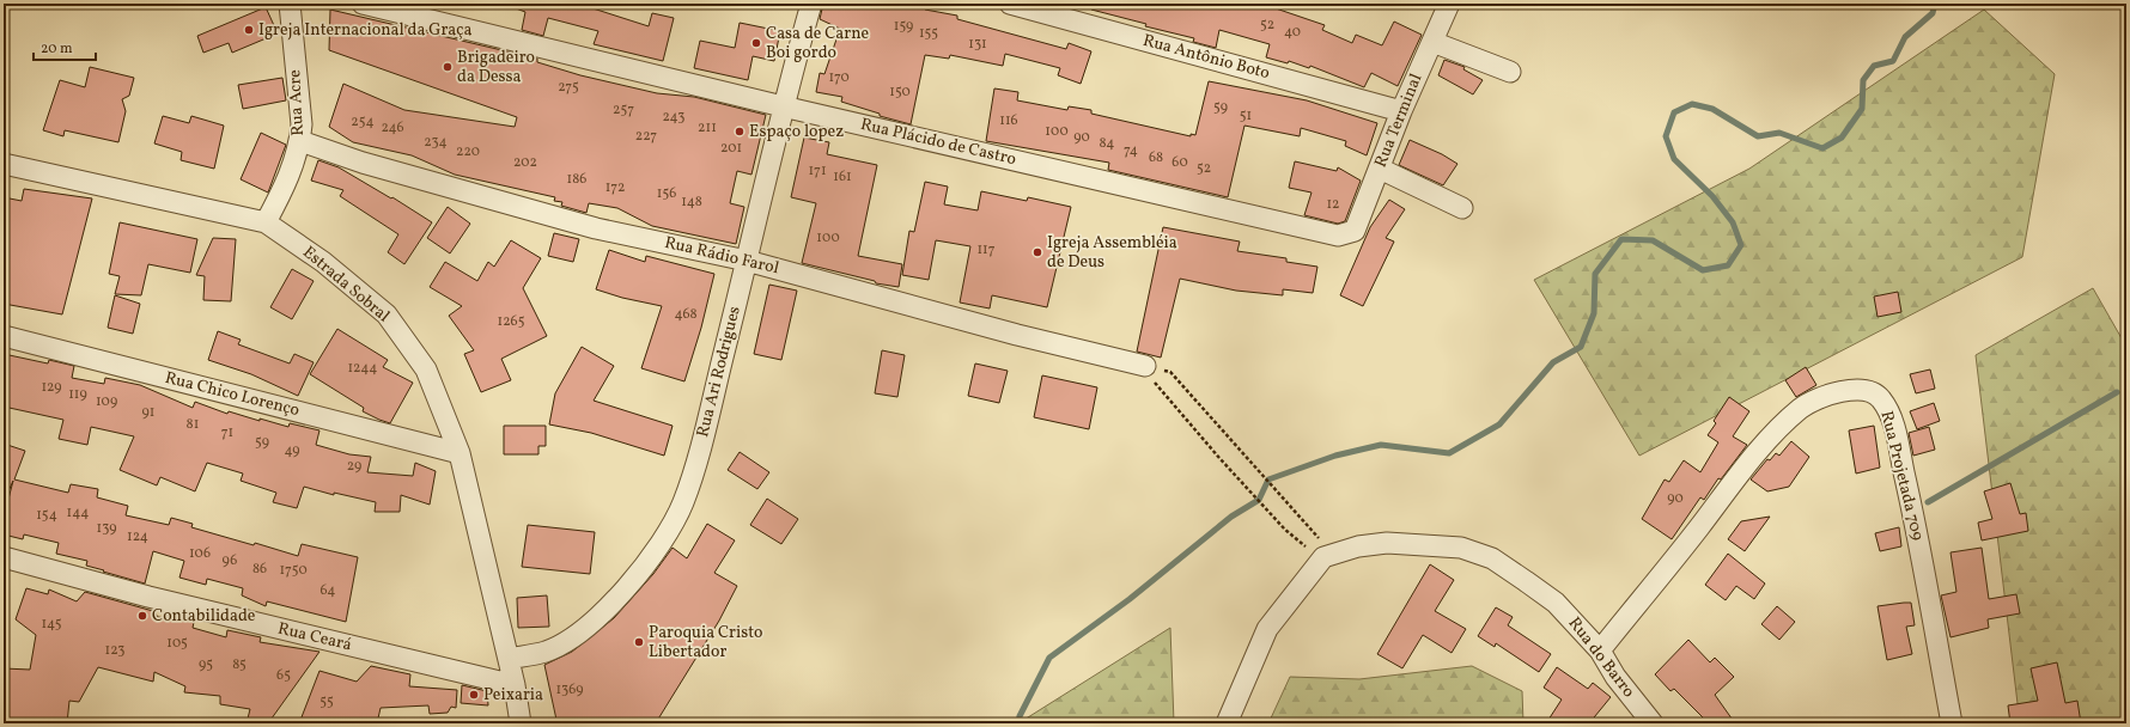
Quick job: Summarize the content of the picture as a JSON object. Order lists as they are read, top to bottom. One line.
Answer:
{"streets":{"street":["Rua Antônio Boto","Rua Acre","Rua Terminal","Rua Plácido de Castro","Rua Rádio Farol","Estrada Sobral","Rua Ari Rodrigues","Rua Chico Lorenço","Rua Projetada 709","Rua Ceará","Rua do Barro"]},"crossings":[["Rua Antônio Boto","Rua Terminal"],["Rua Acre","Rua Rádio Farol"],["Rua Acre","Estrada Sobral"],["Rua Terminal","Rua Plácido de Castro"],["Rua Plácido de Castro","Rua Ari Rodrigues"],["Rua Rádio Farol","Rua Ari Rodrigues"],["Estrada Sobral","Rua Ari Rodrigues"],["Estrada Sobral","Rua Chico Lorenço"],["Estrada Sobral","Rua Ceará"],["Rua Projetada 709","Rua do Barro"]],"places":["Igreja Internacional da Graça","Casa de Carne Boi gordo","Brigadeiro da Dessa","Espaço lopez","Igreja Assembléia de Deus","Contabilidade","Paroquia Cristo Libertador","Peixaria"],"house_numbers":["52","159","40","155","131","170","275","150","59","257","51","243","116","254","246","211","100","227","90","234","84","201","74","220","68","202","60","52","171","161","186","172","156","148","12","100","117","468","1265","1244","129","119","109","91","81","71","59","49","29","90","144","154","139","124","106","96","86","1750","64","145","105","123","95","85","65","1369","55"],"scale_bar":"20 m"}
